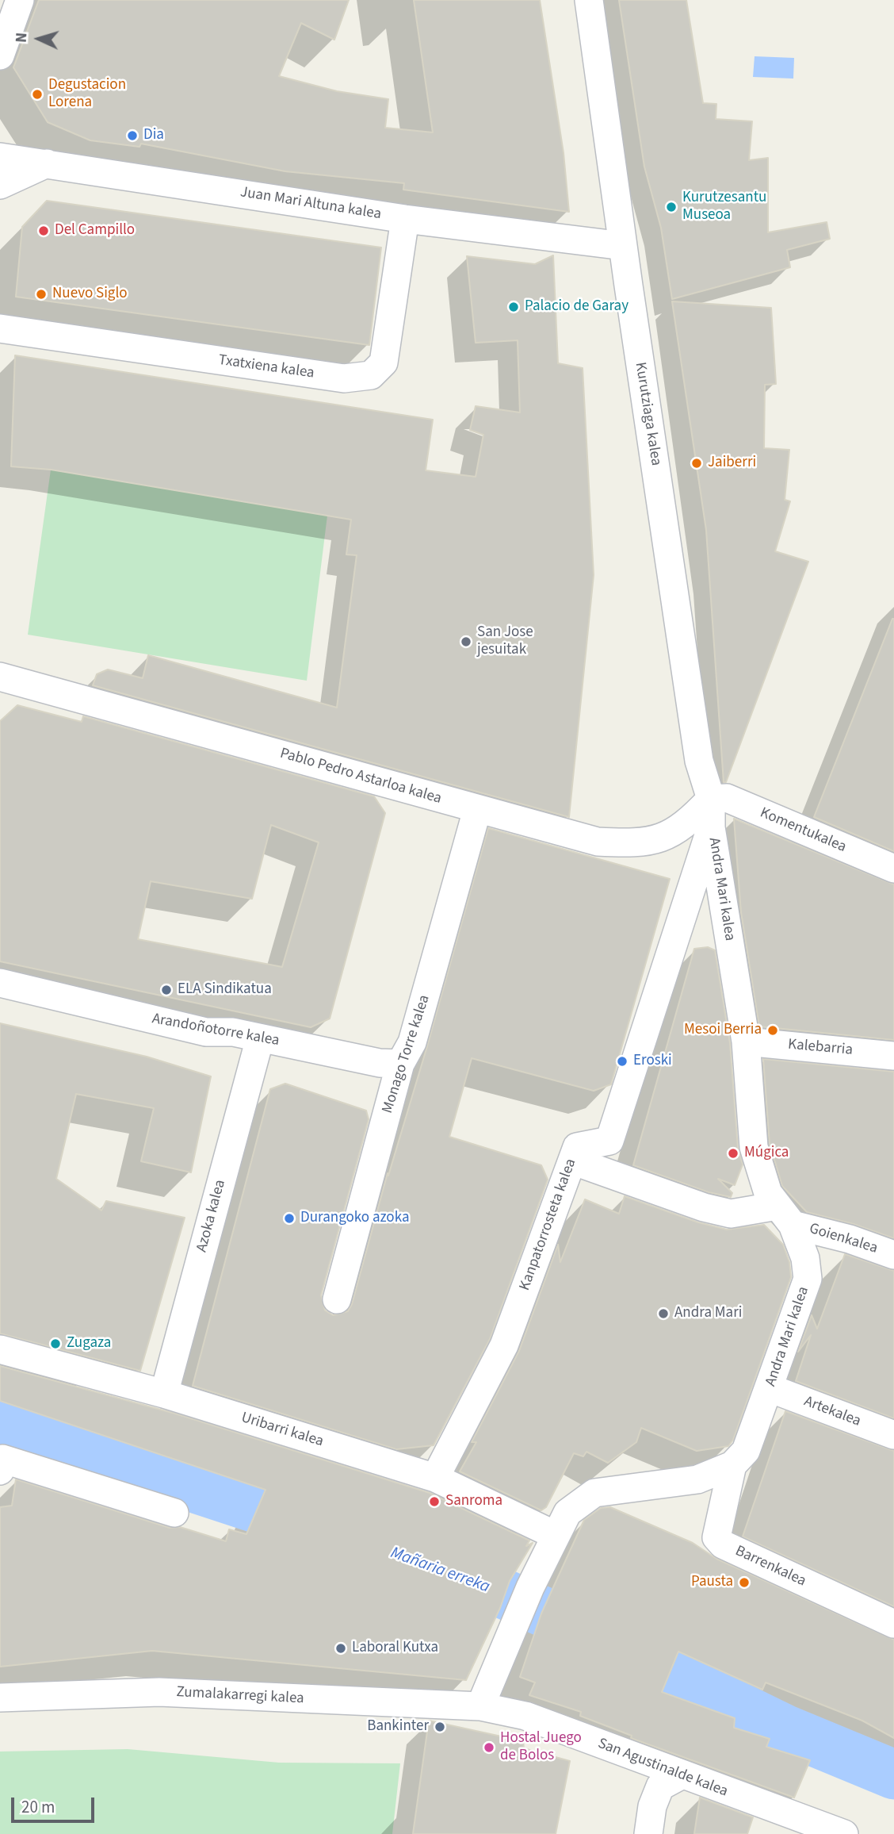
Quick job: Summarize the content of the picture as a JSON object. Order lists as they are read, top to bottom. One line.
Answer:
{"streets":{"street":["Juan Mari Altuna kalea","Txatxiena kalea","Kurutziaga kalea","Pablo Pedro Astarloa kalea","Komentukalea","Andra Mari kalea","Arandoñotorre kalea","Kalebarria","Monago Torre kalea","Azoka kalea","Kanpatorrosteta kalea","Goienkalea","Artekalea","Uribarri kalea","Barrenkalea","Zumalakarregi kalea","San Agustinalde kalea"]},"crossings":[["Juan Mari Altuna kalea","Txatxiena kalea"],["Juan Mari Altuna kalea","Kurutziaga kalea"],["Kurutziaga kalea","Pablo Pedro Astarloa kalea"],["Kurutziaga kalea","Komentukalea"],["Kurutziaga kalea","Andra Mari kalea"],["Kurutziaga kalea","Kanpatorrosteta kalea"],["Pablo Pedro Astarloa kalea","Komentukalea"],["Pablo Pedro Astarloa kalea","Monago Torre kalea"],["Andra Mari kalea","Kalebarria"],["Andra Mari kalea","Kanpatorrosteta kalea"],["Andra Mari kalea","Goienkalea"],["Andra Mari kalea","Artekalea"],["Andra Mari kalea","Uribarri kalea"],["Andra Mari kalea","Barrenkalea"],["Andra Mari kalea","Zumalakarregi kalea"],["Andra Mari kalea","San Agustinalde kalea"],["Arandoñotorre kalea","Monago Torre kalea"],["Arandoñotorre kalea","Azoka kalea"],["Azoka kalea","Uribarri kalea"],["Kanpatorrosteta kalea","Uribarri kalea"],["Zumalakarregi kalea","San Agustinalde kalea"]],"water":["Mañaria erreka"],"places":["Degustacion Lorena","Dia","Kurutzesantu Museoa","Del Campillo","Nuevo Siglo","Palacio de Garay","Jaiberri","San Jose jesuitak","ELA Sindikatua","Mesoi Berria","Eroski","Múgica","Durangoko azoka","Andra Mari","Zugaza","Sanroma","Pausta","Laboral Kutxa","Bankinter","Hostal Juego de Bolos"],"scale_bar":"20 m","north":"left"}
